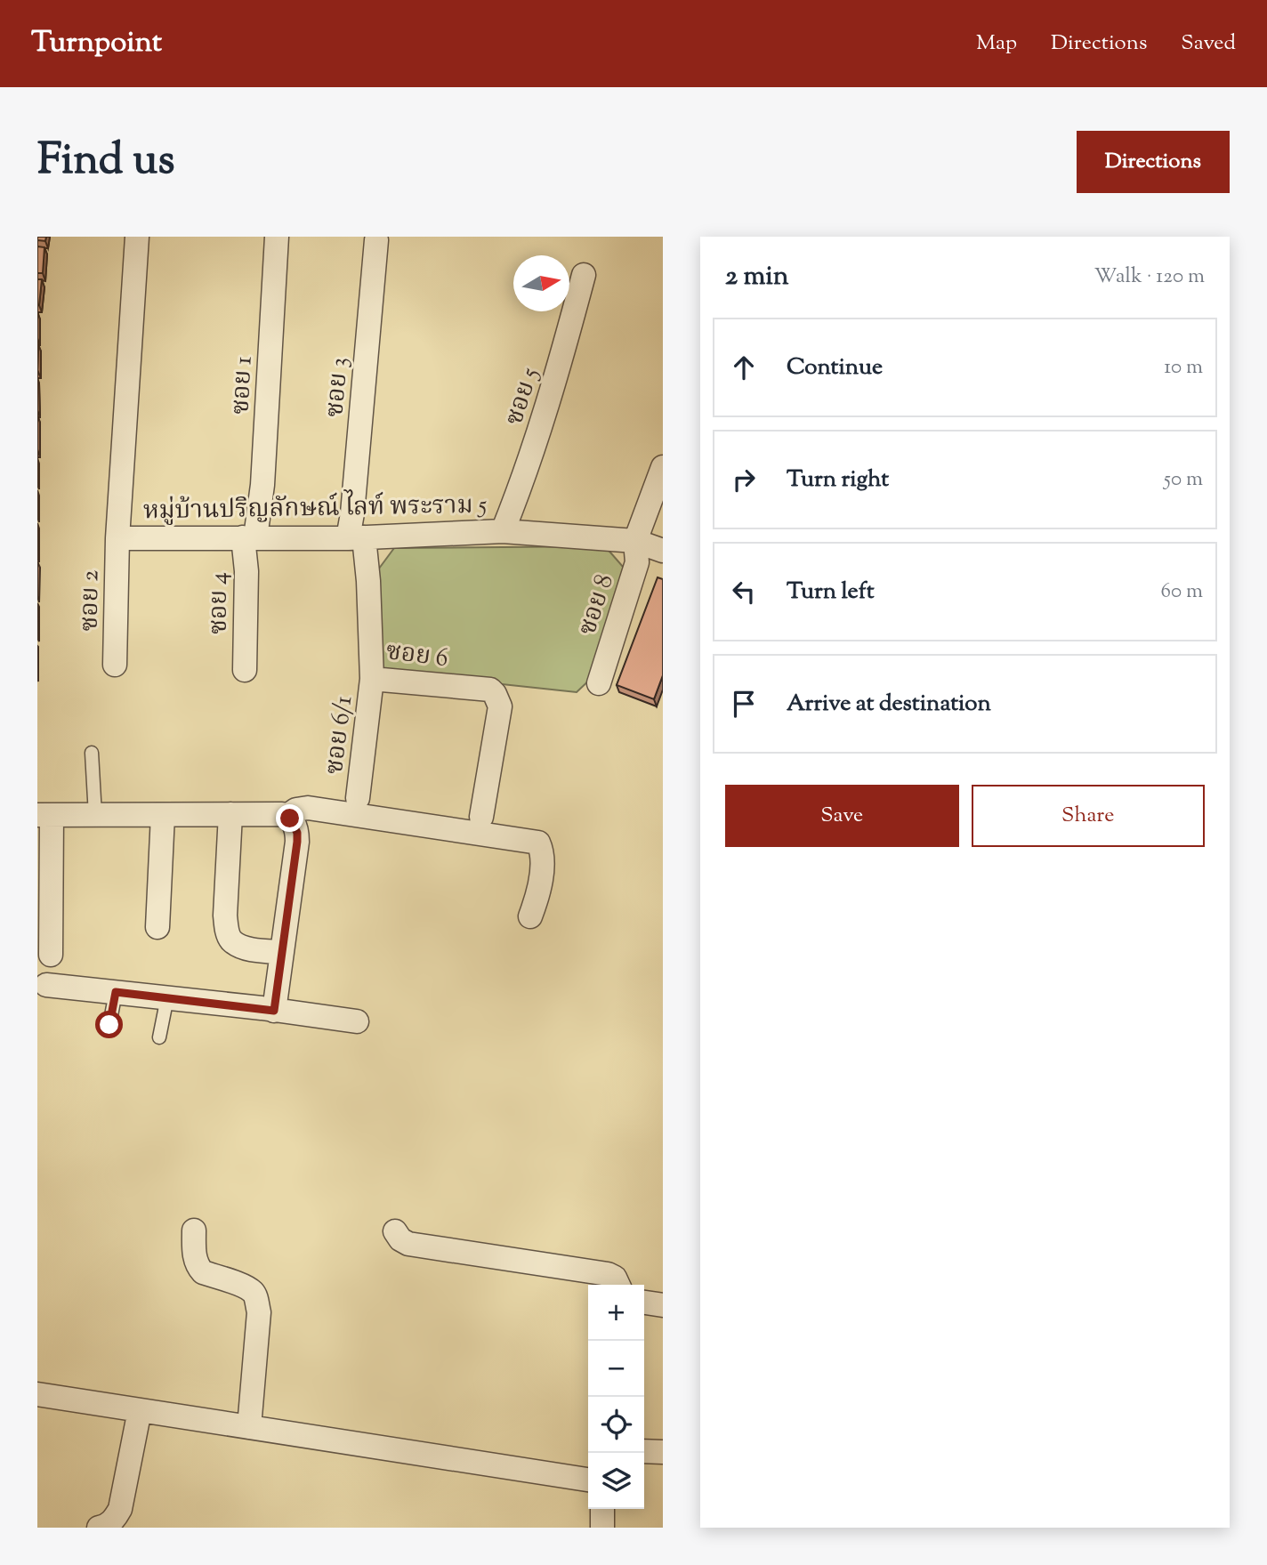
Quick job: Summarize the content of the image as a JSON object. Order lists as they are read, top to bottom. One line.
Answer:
{"streets":{"street":["ซอย 1","ซอย 3","ซอย 5","หมู่บ้านปริญลักษณ์ ไลท์ พระราม 5","ซอย 2","ซอย 4","ซอย 8","ซอย 6","ซอย 6/1"]},"crossings":[["ซอย 1","หมู่บ้านปริญลักษณ์ ไลท์ พระราม 5"],["ซอย 1","ซอย 4"],["ซอย 3","หมู่บ้านปริญลักษณ์ ไลท์ พระราม 5"],["ซอย 3","ซอย 6"],["ซอย 5","หมู่บ้านปริญลักษณ์ ไลท์ พระราม 5"],["หมู่บ้านปริญลักษณ์ ไลท์ พระราม 5","ซอย 2"],["หมู่บ้านปริญลักษณ์ ไลท์ พระราม 5","ซอย 4"],["หมู่บ้านปริญลักษณ์ ไลท์ พระราม 5","ซอย 8"],["หมู่บ้านปริญลักษณ์ ไลท์ พระราม 5","ซอย 6"],["ซอย 6","ซอย 6/1"]],"north":"right","page":{"header":"Turnpoint","nav":["Map","Directions","Saved"],"title":"Find us","buttons":["Directions",["Save","Share"]],"heading":["2 min","Walk · 120 m"],"list":[["Continue","10 m"],["Turn right","50 m"],["Turn left","60 m"],"Arrive at destination"],"map_buttons":["+","−"]}}
